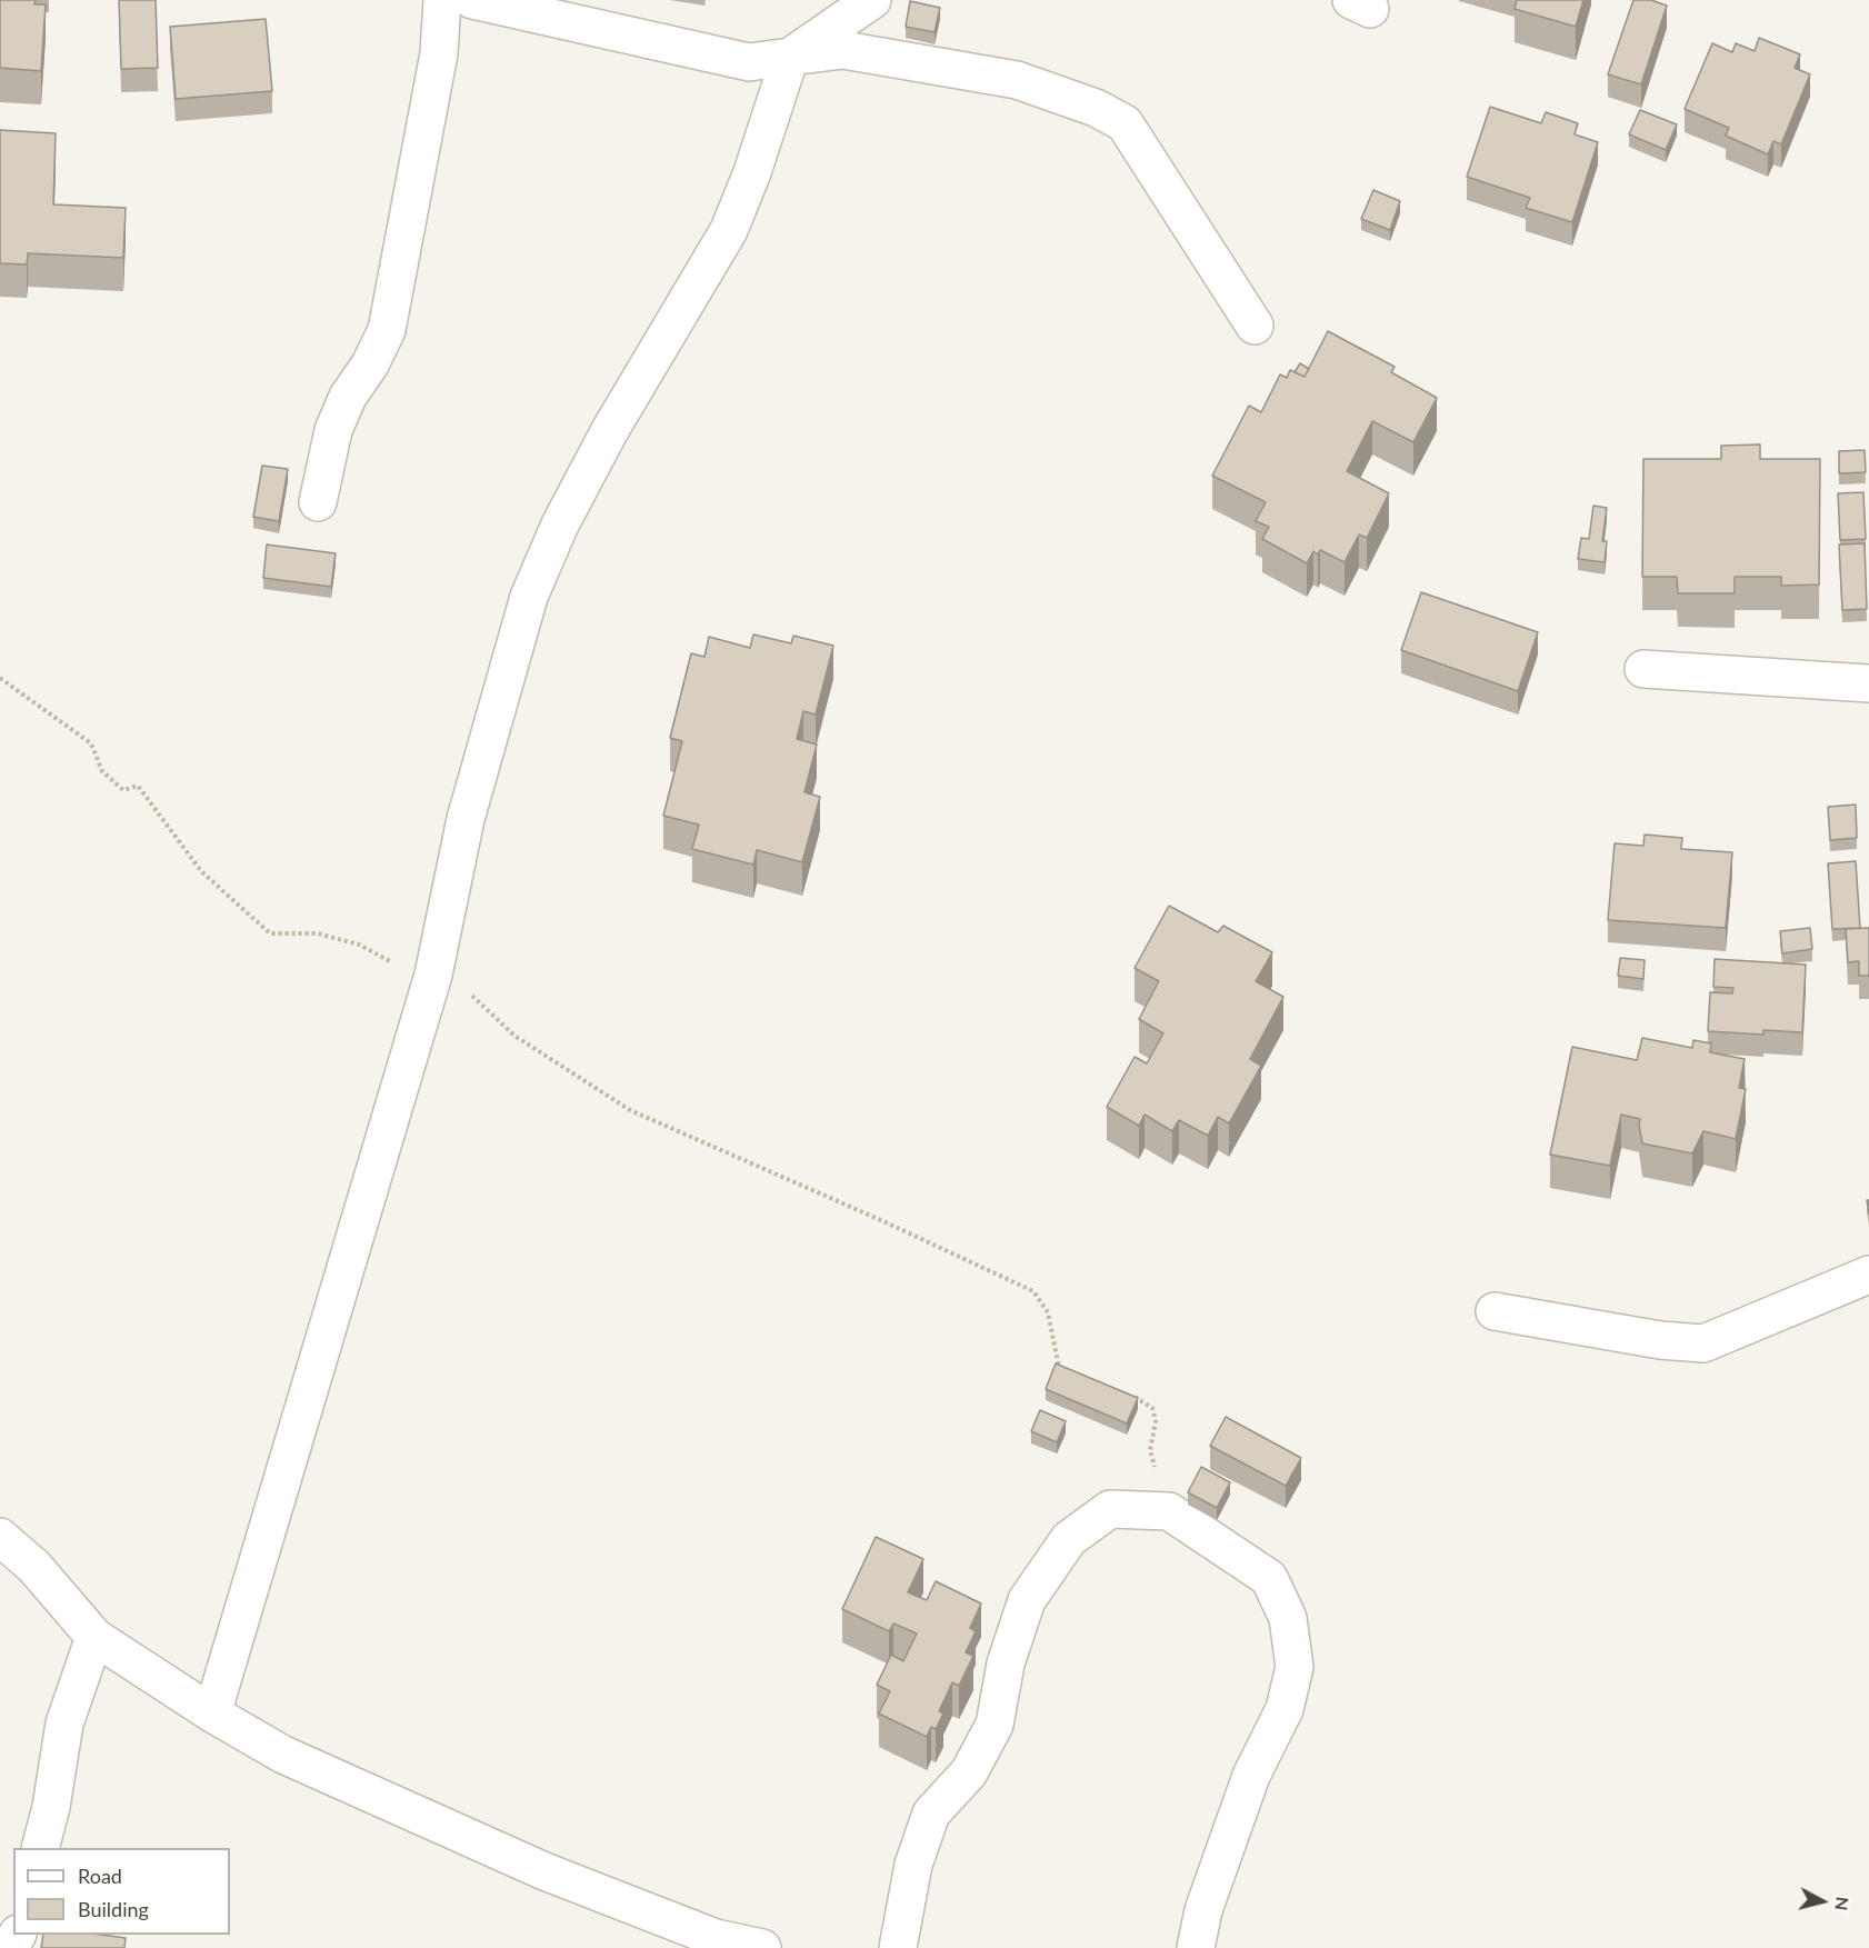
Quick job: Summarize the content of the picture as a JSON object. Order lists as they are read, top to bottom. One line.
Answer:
{"legend":["Road","Building"],"north":"right"}
